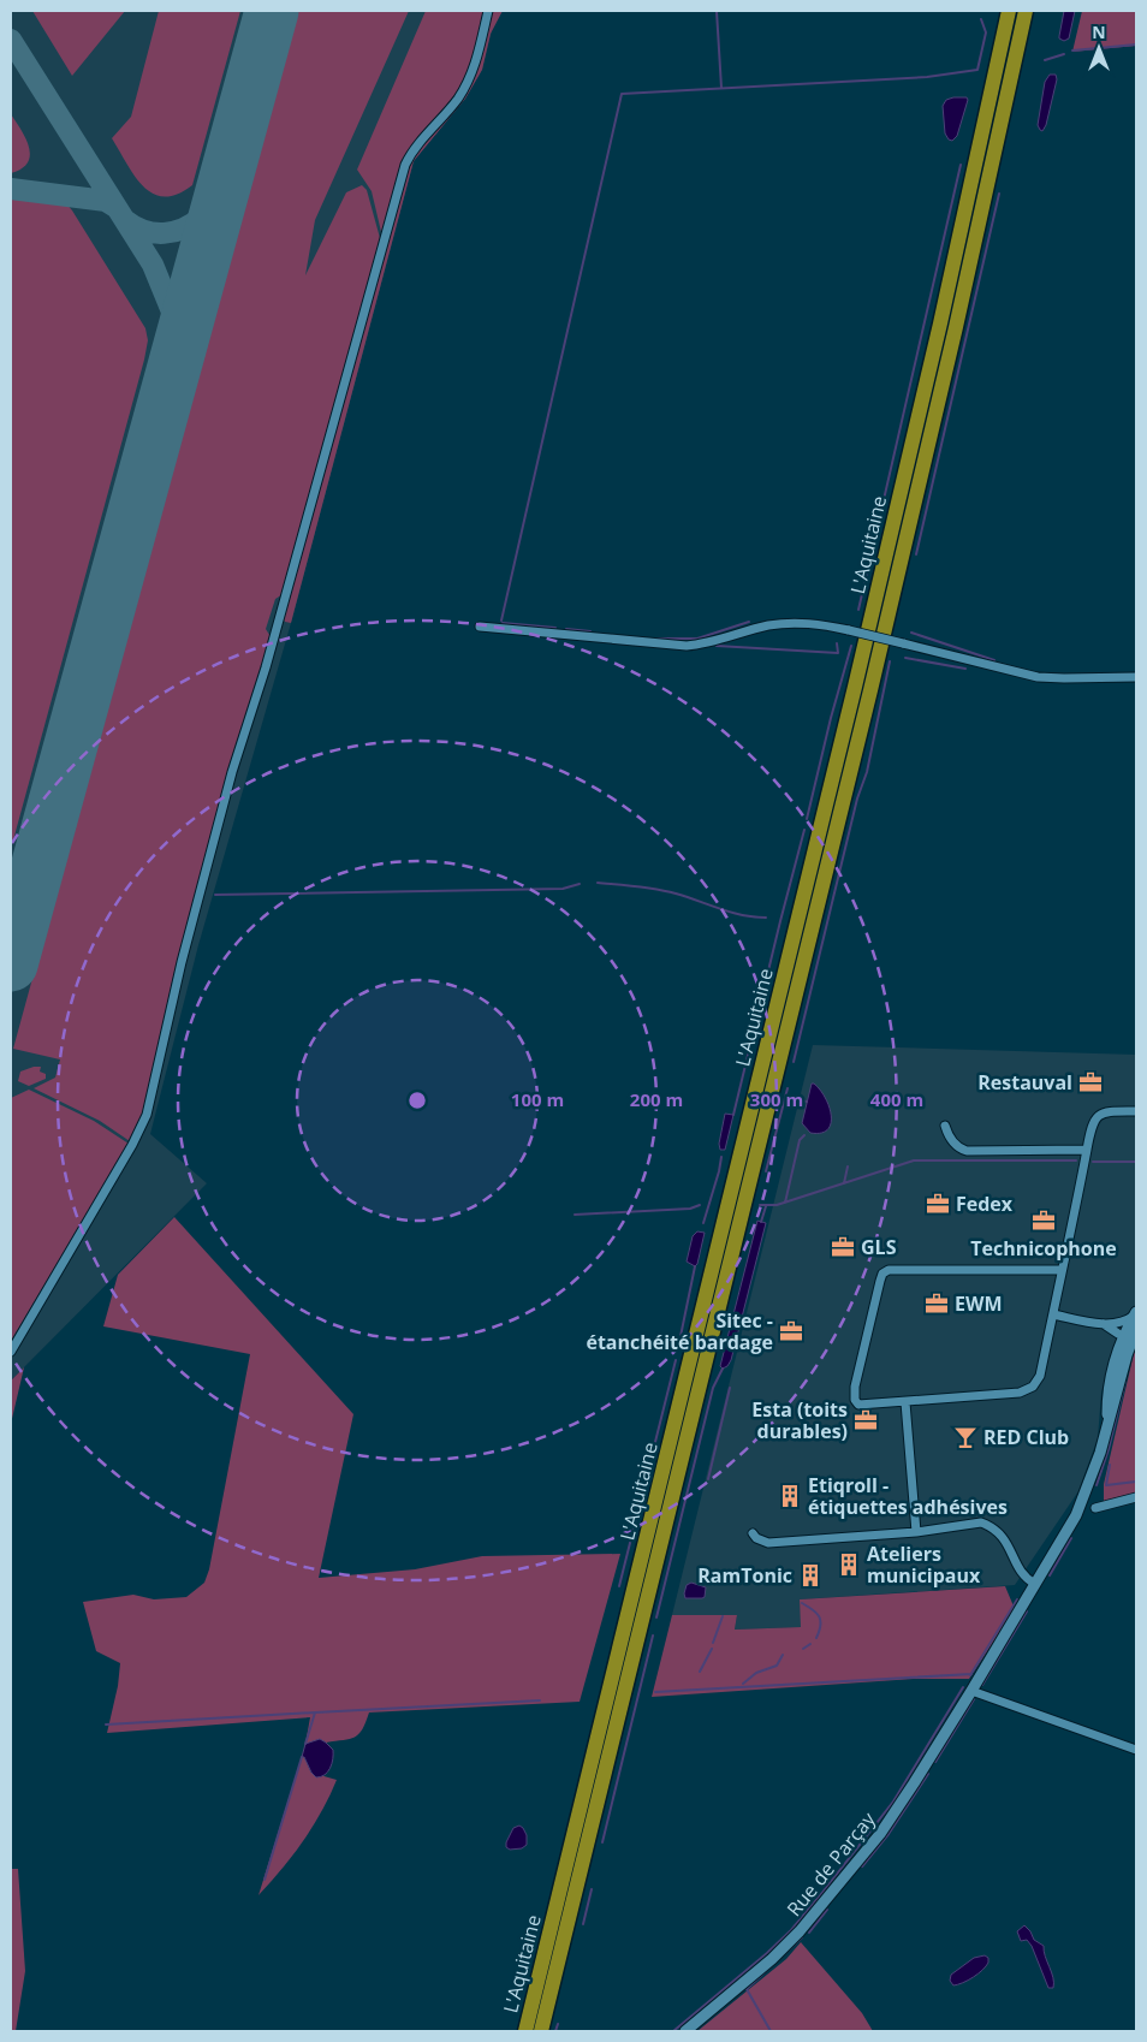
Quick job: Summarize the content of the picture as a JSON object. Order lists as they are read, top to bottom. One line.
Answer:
{"streets":{"highway":["L'Aquitaine"],"street":["Rue de Parçay"]},"places":{"office":["Restauval","Fedex","Technicophone","GLS","EWM","Sitec - étanchéité bardage","Esta (toits durables)"],"bar":["RED Club"],"building":["Etiqroll - étiquettes adhésives","Ateliers municipaux","RamTonic"]},"north":"top","rings":["100 m","200 m","300 m","400 m"]}
